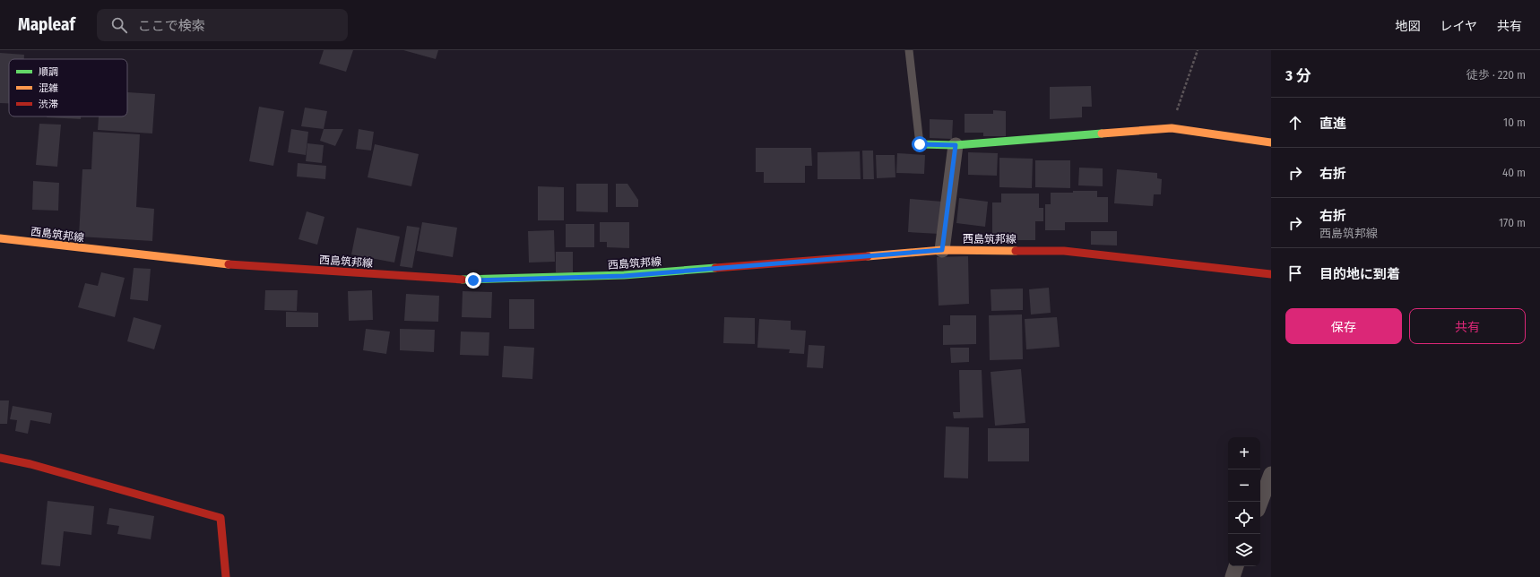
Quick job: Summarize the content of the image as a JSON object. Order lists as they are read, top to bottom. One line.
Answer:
{"streets":{"main road":["西島筑邦線"]},"legend":["順調","混雑","渋滞"],"page":{"header":"Mapleaf","search":"ここで検索","nav":["地図","レイヤ","共有"],"heading":["3 分","徒歩 · 220 m"],"list":[["直進","10 m"],["右折","40 m"],["右折","西島筑邦線","170 m"],"目的地に到着"],"buttons":["保存","共有"],"map_buttons":["+","−"]}}
